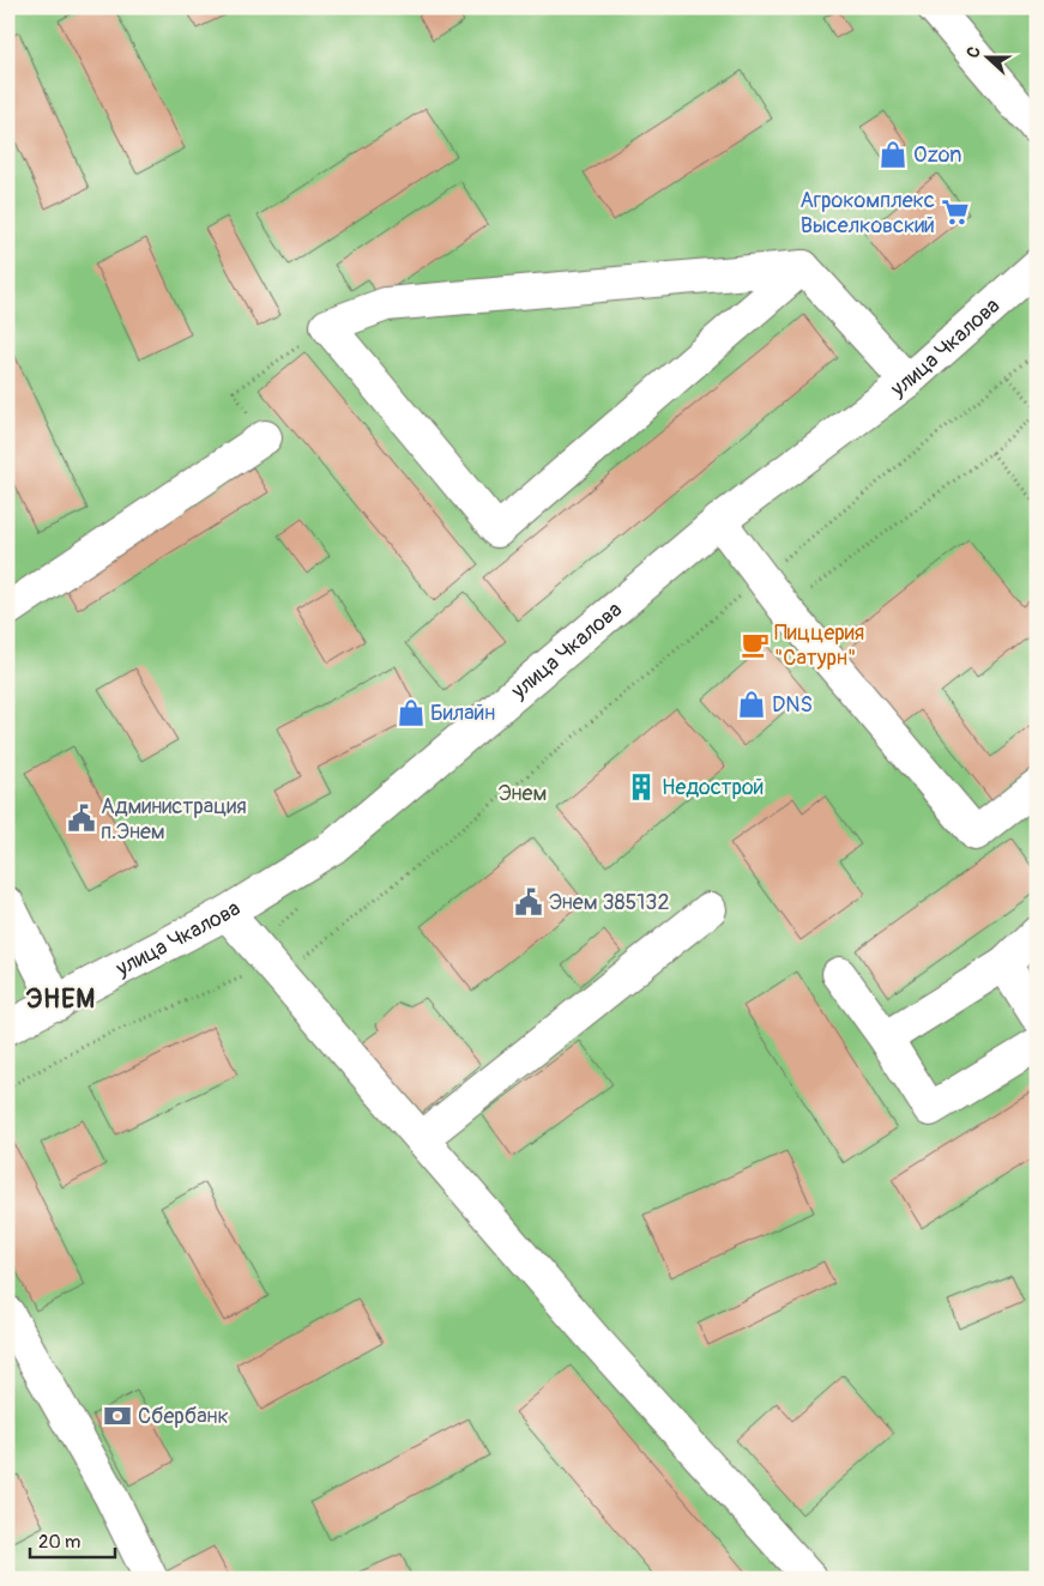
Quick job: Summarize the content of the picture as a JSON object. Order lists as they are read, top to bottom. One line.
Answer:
{"streets":{"street":["улица Чкалова"]},"districts":["ЭНЕМ"],"parks":["Энем"],"places":{"shop":["Ozon","DNS","Билайн"],"supermarket":["Агрокомплекс Выселковский"],"cafe":["Пиццерия \"Сатурн\""],"building":["Недострой"],"public building":["Администрация п.Энем","Энем 385132"],"bank":["Сбербанк"]},"scale_bar":"20 m","north":"left"}
